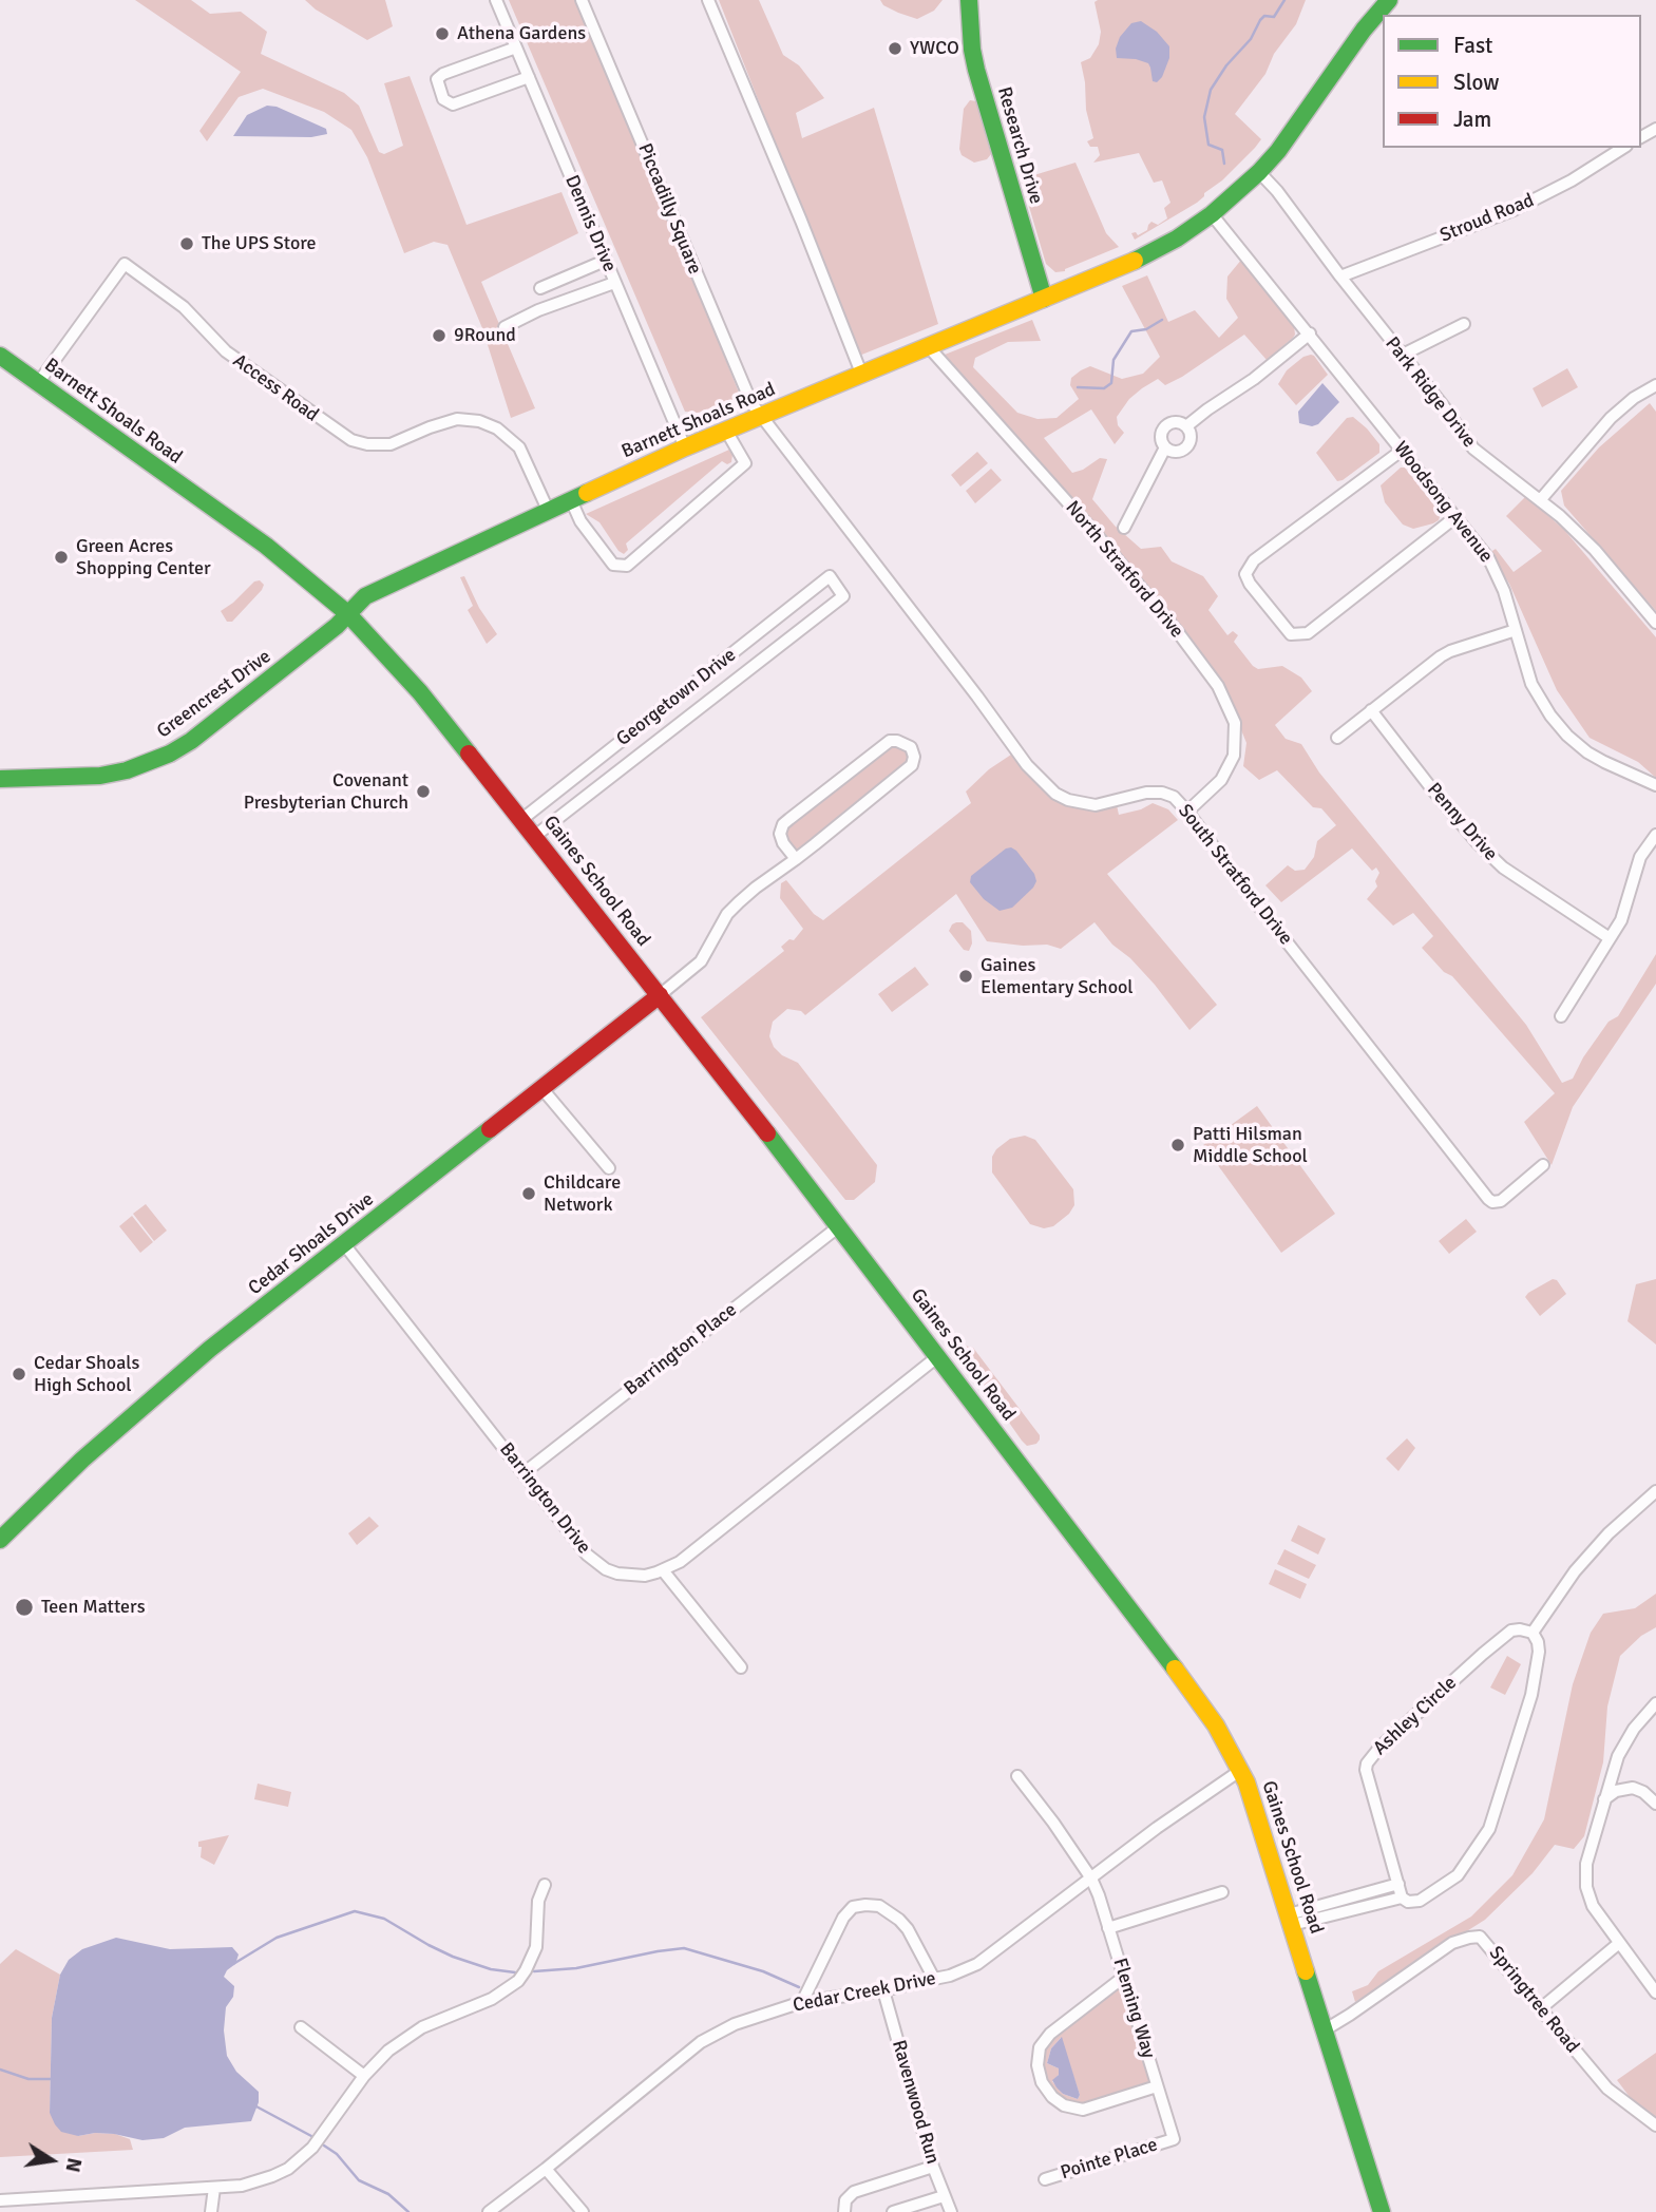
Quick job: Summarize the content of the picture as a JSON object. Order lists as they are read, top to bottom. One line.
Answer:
{"streets":{"main road":["Research Drive","Barnett Shoals Road","Greencrest Drive","Gaines School Road","Cedar Shoals Drive"],"street":["Piccadilly Square","Stroud Road","Dennis Drive","Access Road","Park Ridge Drive","Woodsong Avenue","North Stratford Drive","Georgetown Drive","Penny Drive","South Stratford Drive","Barrington Place","Barrington Drive","Ashley Circle","Cedar Creek Drive","Springtree Road","Fleming Way","Ravenwood Run","Pointe Place"]},"crossings":[["Research Drive","Barnett Shoals Road"],["Piccadilly Square","Barnett Shoals Road"],["Piccadilly Square","South Stratford Drive"],["Stroud Road","Park Ridge Drive"],["Dennis Drive","Barnett Shoals Road"],["Access Road","Barnett Shoals Road"],["Park Ridge Drive","Barnett Shoals Road"],["Barnett Shoals Road","Woodsong Avenue"],["Barnett Shoals Road","North Stratford Drive"],["Barnett Shoals Road","Greencrest Drive"],["Barnett Shoals Road","South Stratford Drive"],["Barnett Shoals Road","Gaines School Road"],["North Stratford Drive","South Stratford Drive"],["Greencrest Drive","Gaines School Road"],["Georgetown Drive","Gaines School Road"],["Gaines School Road","Cedar Shoals Drive"],["Gaines School Road","Barrington Place"],["Gaines School Road","Barrington Drive"],["Gaines School Road","Cedar Creek Drive"],["Gaines School Road","Springtree Road"],["Cedar Shoals Drive","Barrington Drive"],["Barrington Place","Barrington Drive"],["Cedar Creek Drive","Fleming Way"],["Cedar Creek Drive","Ravenwood Run"],["Fleming Way","Pointe Place"]],"places":["Athena Gardens","YWCO","The UPS Store","9Round","Green Acres Shopping Center","Covenant Presbyterian Church","Gaines Elementary School","Patti Hilsman Middle School","Childcare Network","Cedar Shoals High School","Teen Matters"],"legend":["Fast","Slow","Jam"],"north":"right"}
